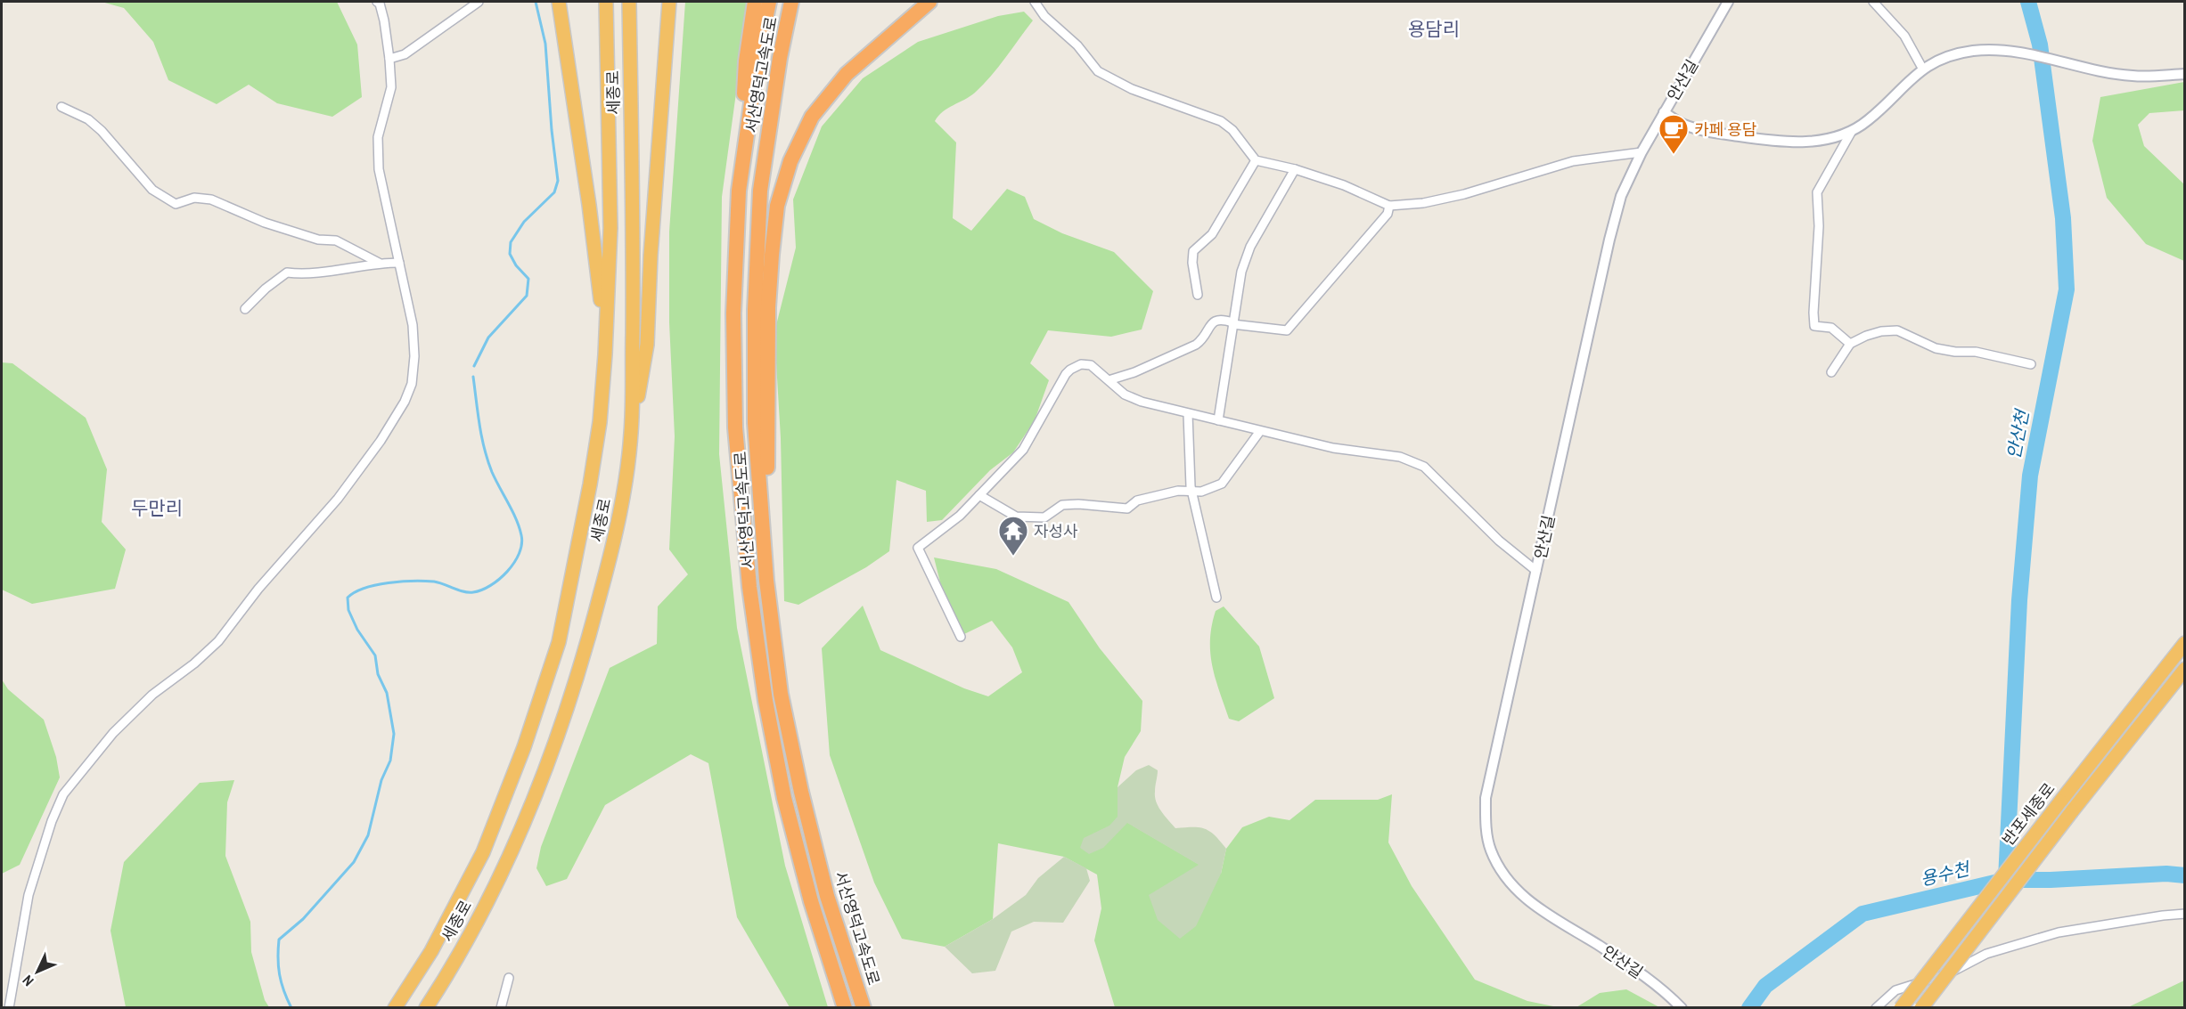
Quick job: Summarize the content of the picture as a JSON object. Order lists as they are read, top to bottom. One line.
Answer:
{"streets":{"highway":["서산영덕고속도로","세종로","반포세종로"],"street":["안산길"]},"districts":["용담리","두만리"],"water":["안산천","용수천"],"places":{"cafe":["카페 용담"],"temple":["자성사"]},"north":"bottom left"}
